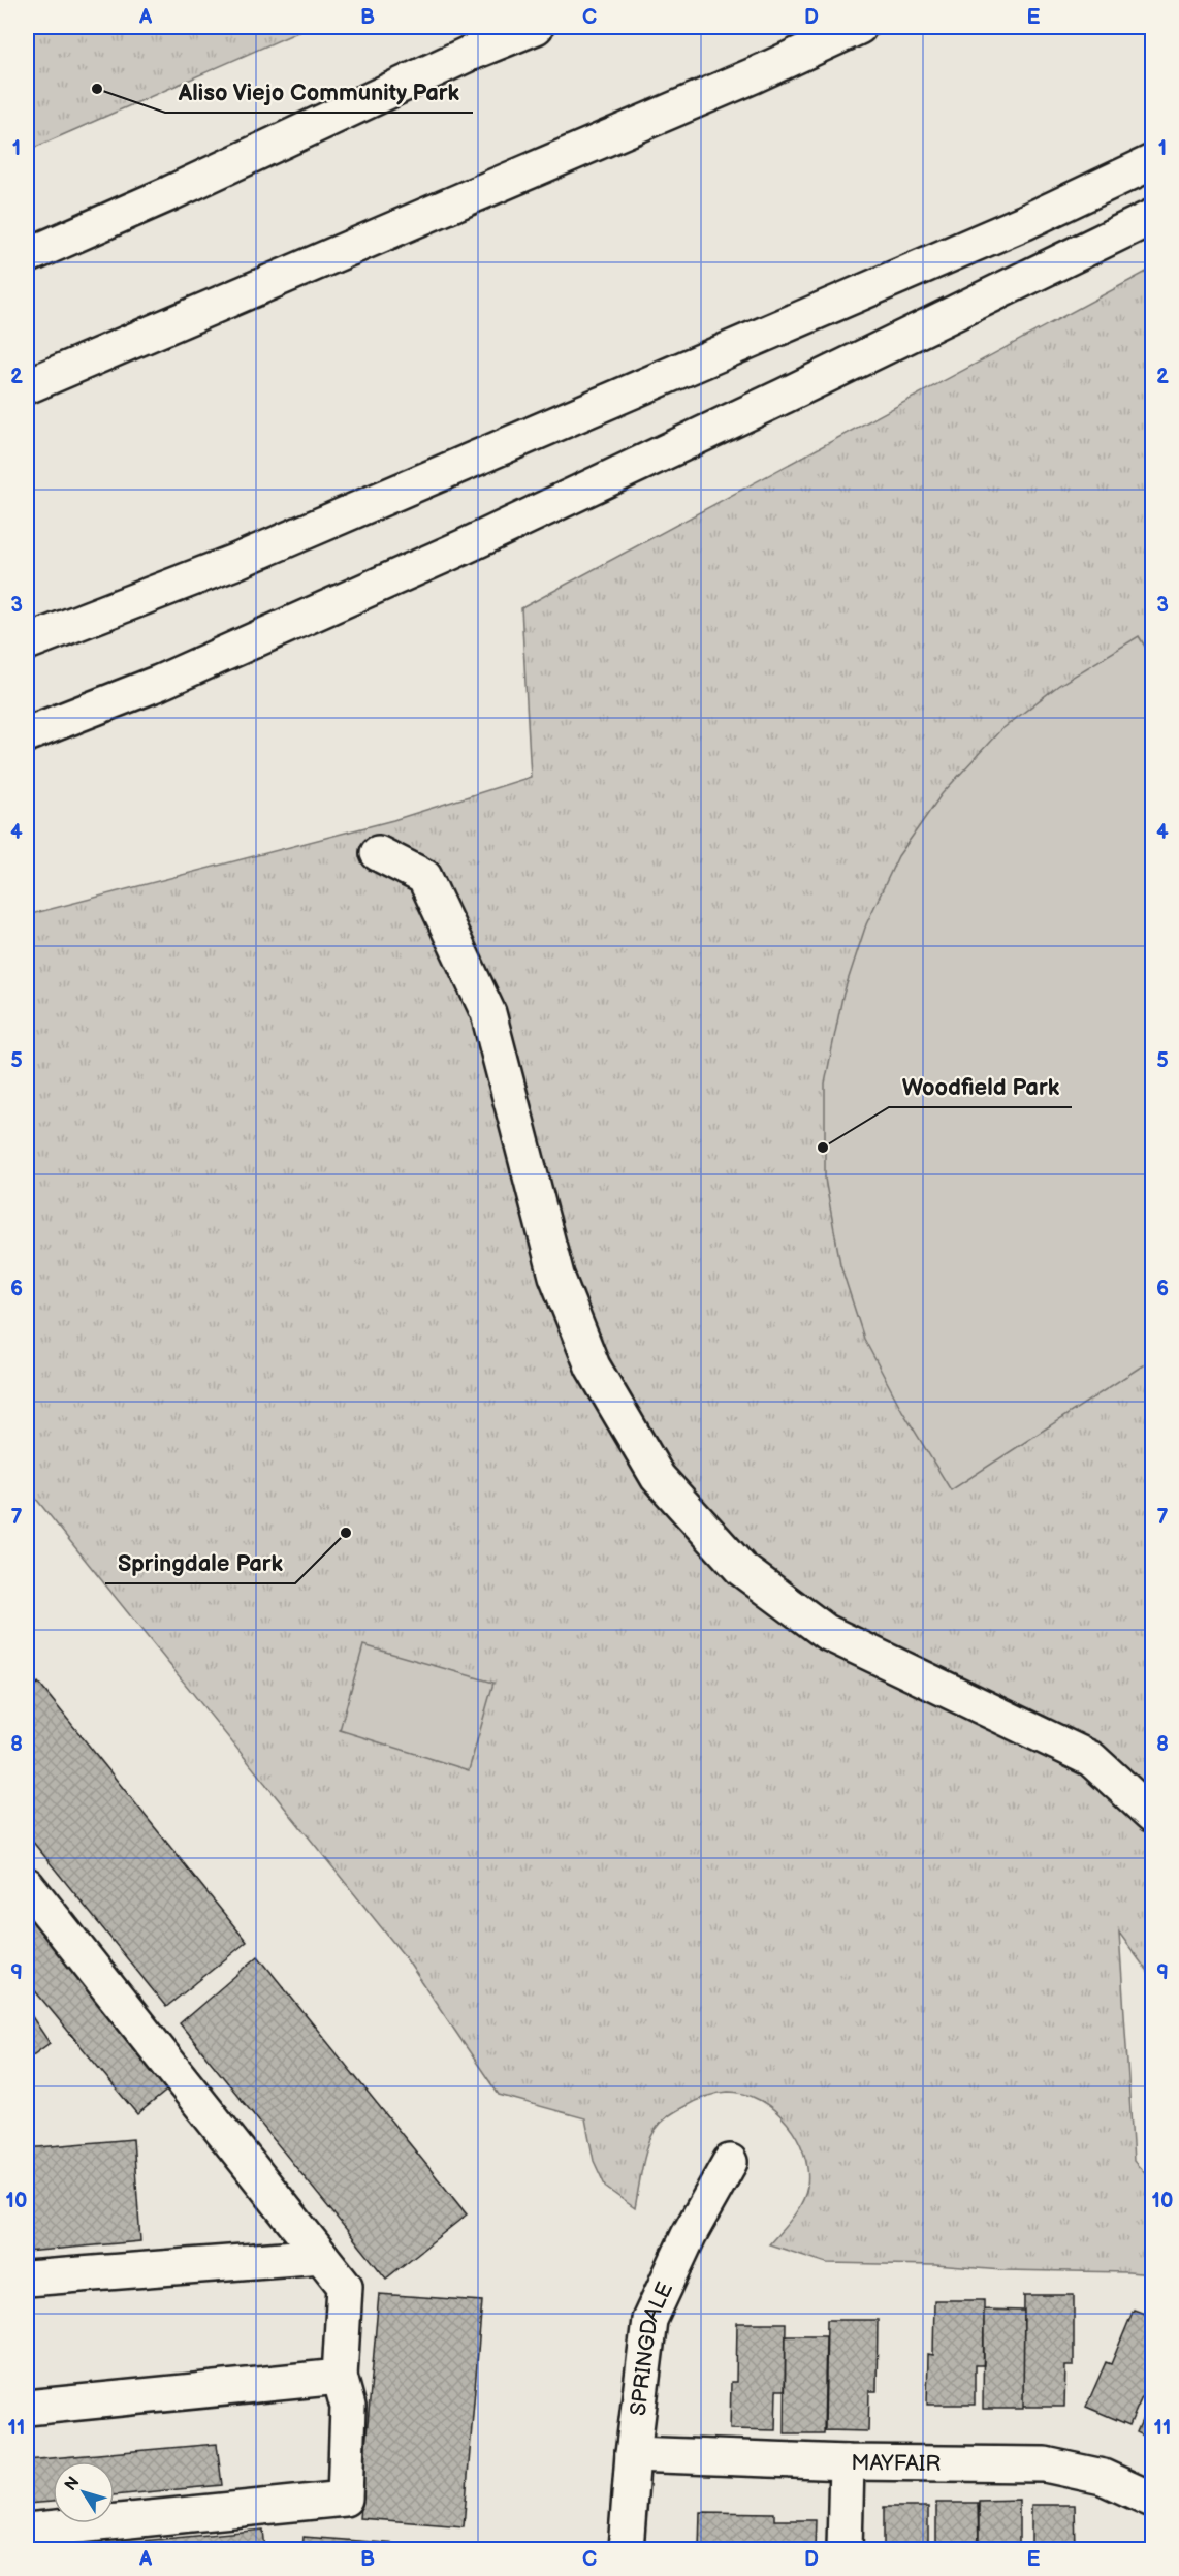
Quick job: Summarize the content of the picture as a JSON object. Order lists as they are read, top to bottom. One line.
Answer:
{"streets":{"main road":["SPRINGDALE","MAYFAIR"]},"crossings":[["SPRINGDALE","MAYFAIR"]],"places":["Aliso Viejo Community Park","Woodfield Park","Springdale Park"],"north":"top left","grid":{"columns":["A","B","C","D","E"],"rows":["1","2","3","4","5","6","7","8","9","10","11"]}}
